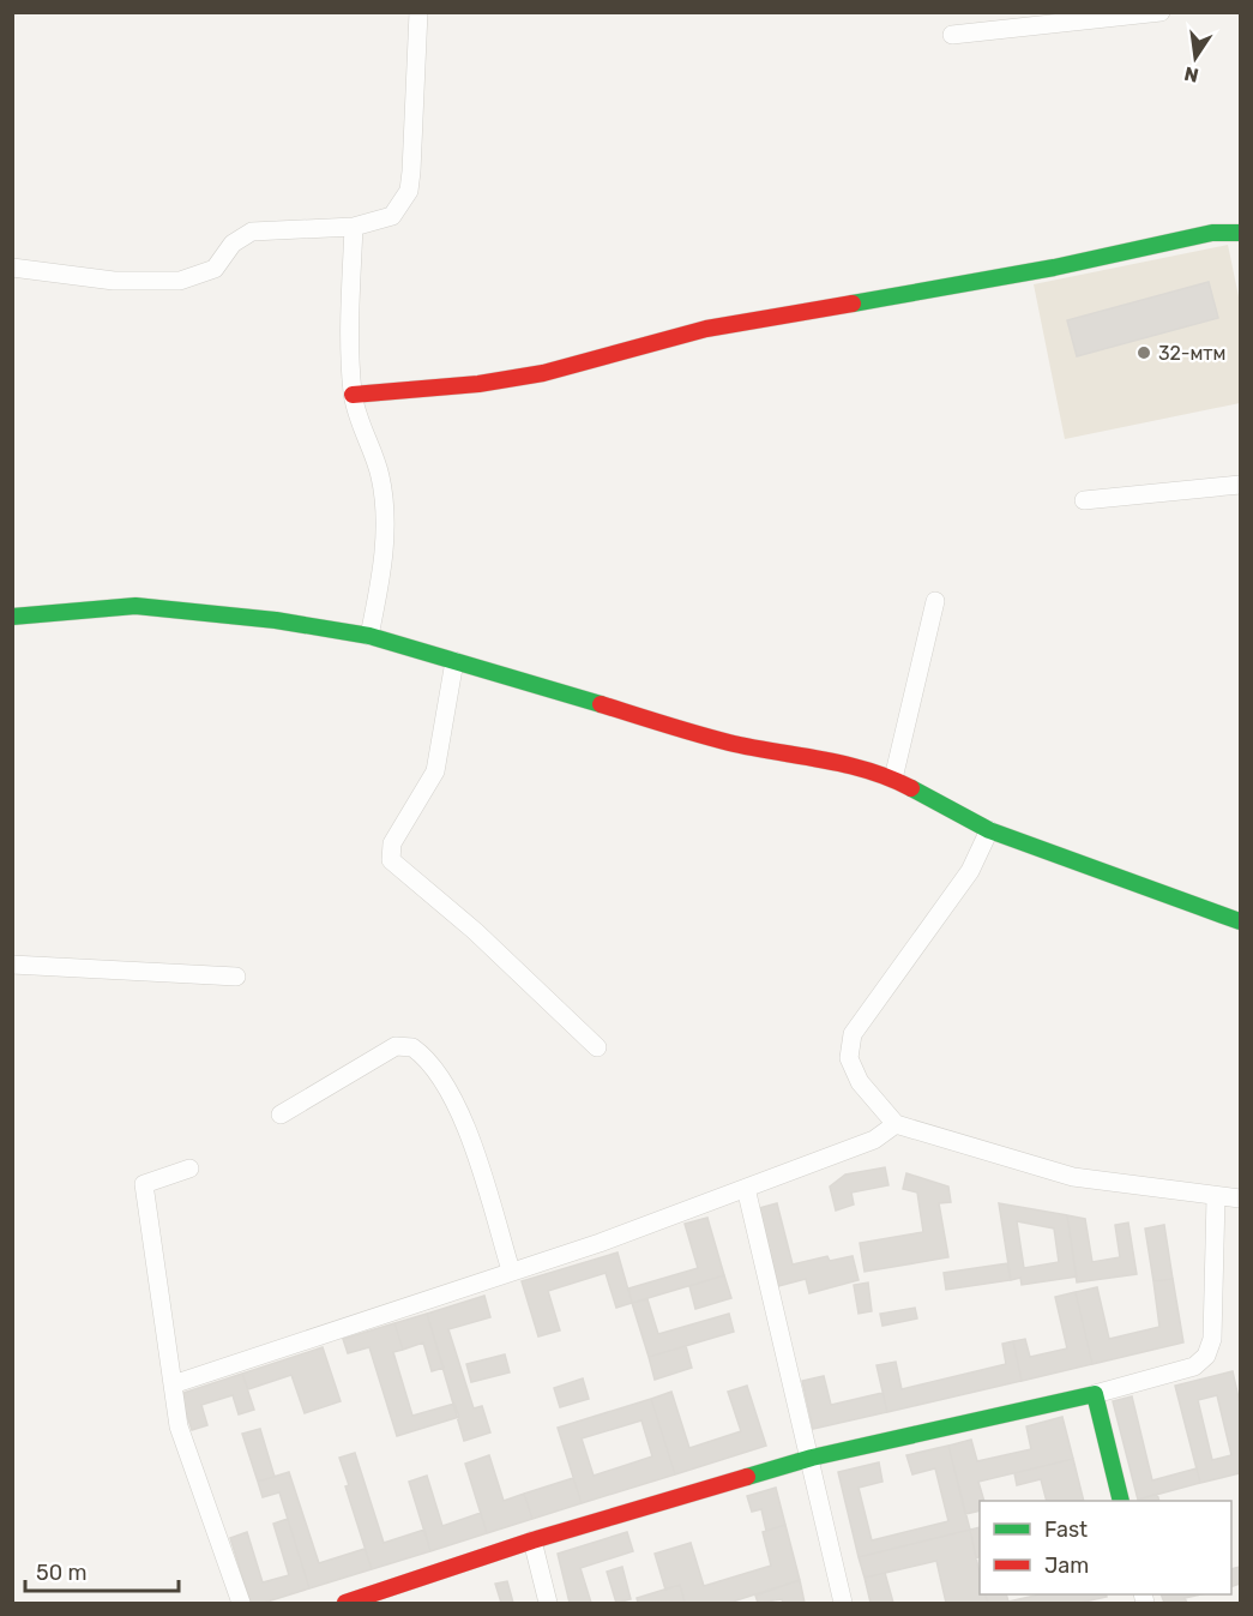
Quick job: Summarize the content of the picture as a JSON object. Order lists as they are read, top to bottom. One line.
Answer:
{"places":["32-мтм"],"legend":["Fast","Jam"],"scale_bar":"50 m","north":"bottom"}
